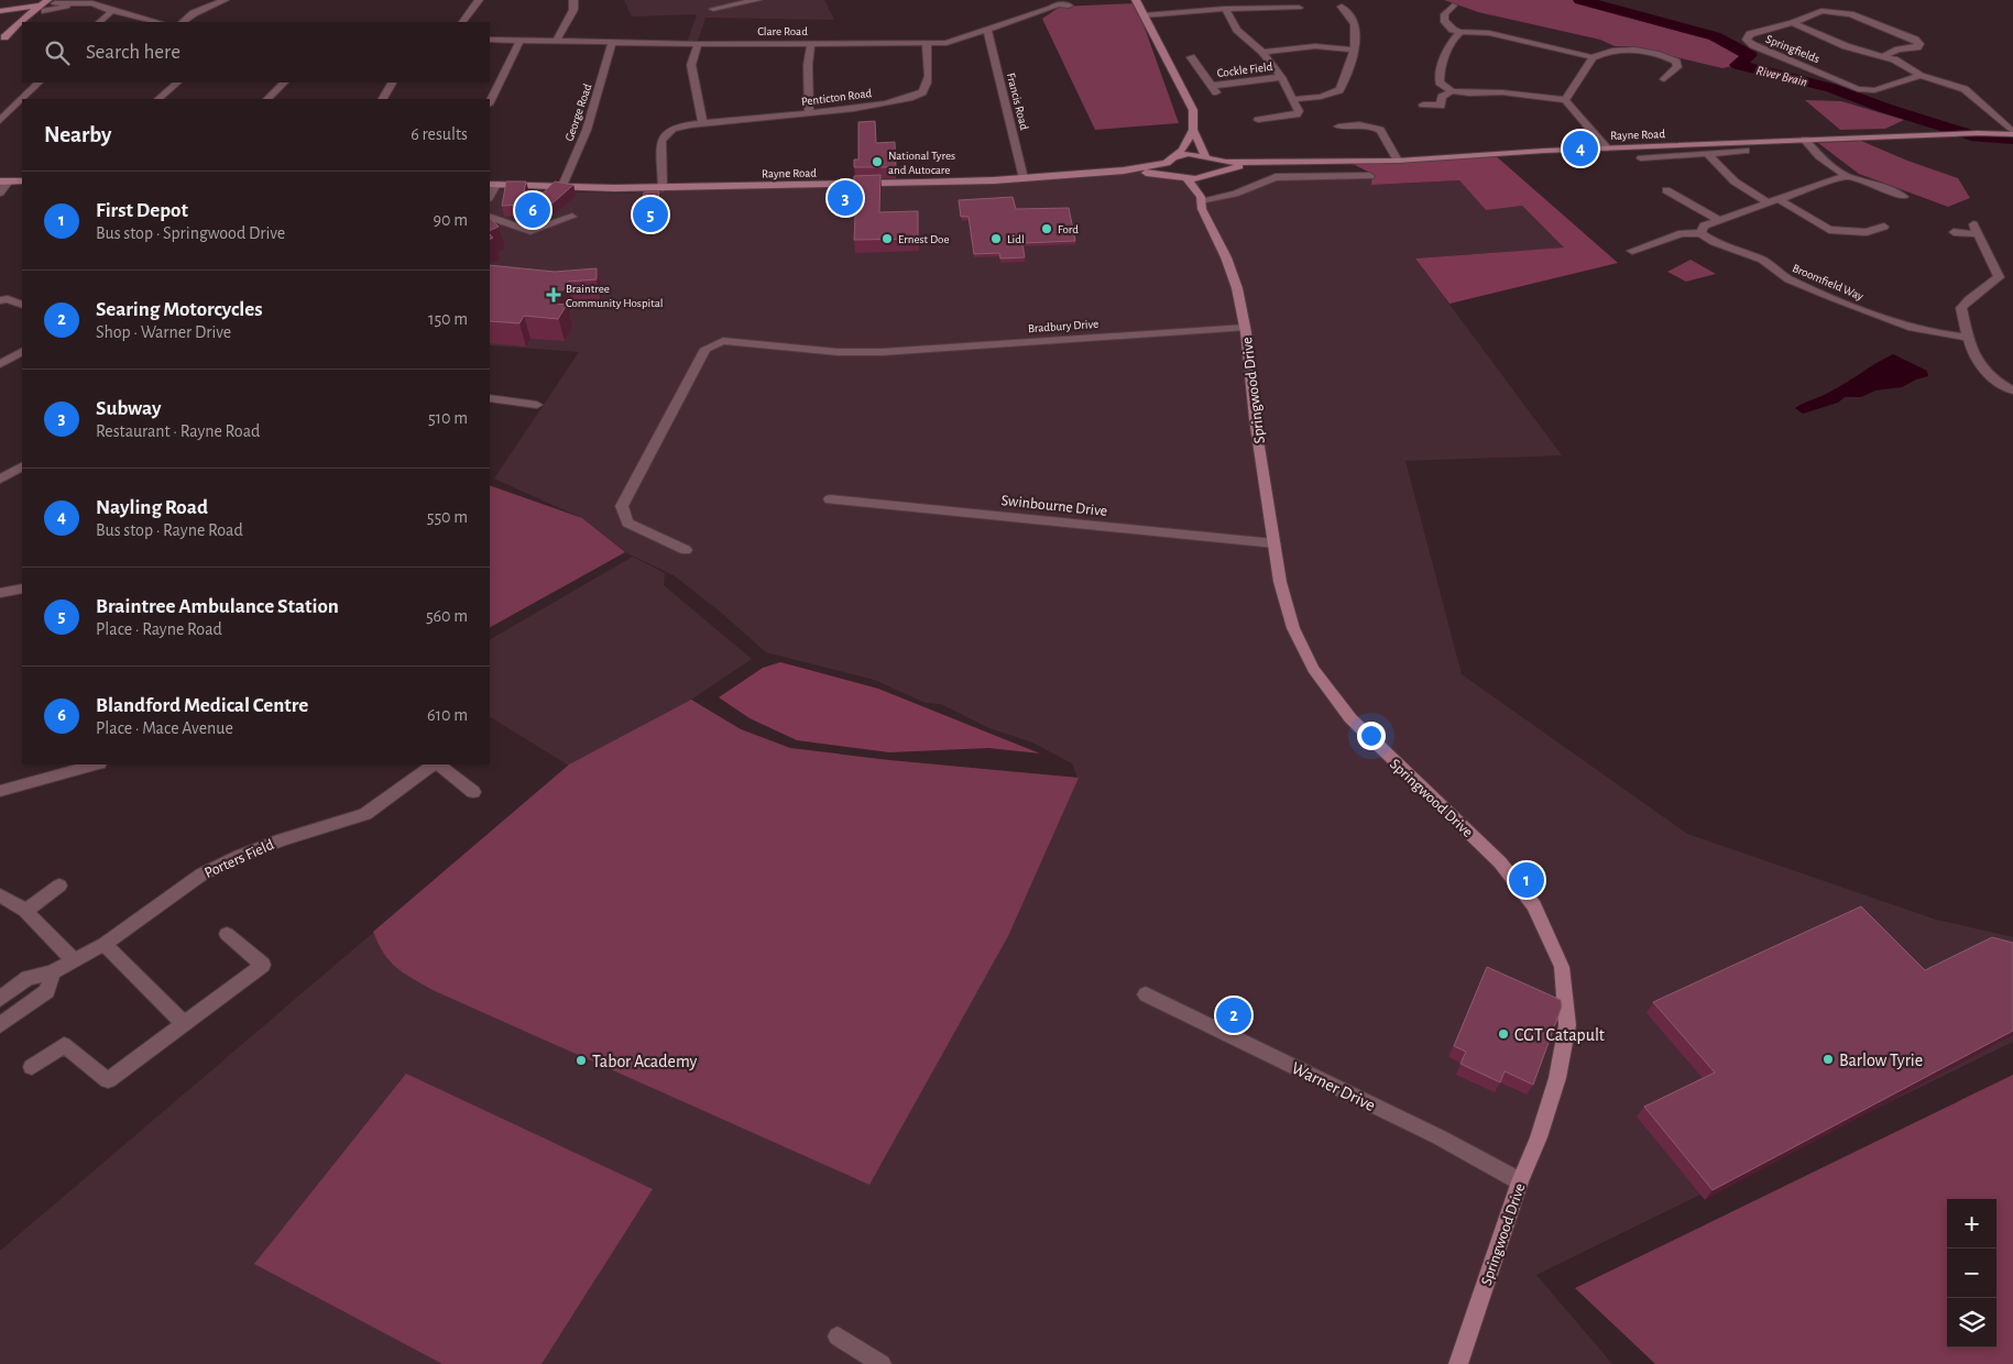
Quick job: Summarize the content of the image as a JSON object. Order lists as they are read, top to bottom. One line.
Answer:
{"streets":{"street":["Clare Road","Springfields","Cockle Field","Penticton Road","Francis Road","George Road","Rayne Road","Broomfield Way","Bradbury Drive","Springwood Drive","Swinbourne Drive","Porters Field","Warner Drive"]},"crossings":[["Clare Road","Penticton Road"],["Clare Road","Francis Road"],["Clare Road","George Road"],["Penticton Road","Rayne Road"],["Francis Road","Rayne Road"],["George Road","Rayne Road"],["Rayne Road","Springwood Drive"],["Bradbury Drive","Springwood Drive"],["Springwood Drive","Swinbourne Drive"],["Springwood Drive","Warner Drive"]],"water":["River Brain"],"places":{"other":["National Tyres and Autocare","Ford","Ernest Doe","Lidl","CGT Catapult","Barlow Tyrie","Tabor Academy"],"health":["Braintree Community Hospital"]},"page":{"search":"Search here","heading":["Nearby","6 results"],"pins":["4","3","6","5","1","2"],"list":[{"mark":"1","name":"First Depot","note":"Bus stop · Springwood Drive","value":"90 m"},{"mark":"2","name":"Searing Motorcycles","note":"Shop · Warner Drive","value":"150 m"},{"mark":"3","name":"Subway","note":"Restaurant · Rayne Road","value":"510 m"},{"mark":"4","name":"Nayling Road","note":"Bus stop · Rayne Road","value":"550 m"},{"mark":"5","name":"Braintree Ambulance Station","note":"Place · Rayne Road","value":"560 m"},{"mark":"6","name":"Blandford Medical Centre","note":"Place · Mace Avenue","value":"610 m"}],"map_buttons":["+","−"]}}
